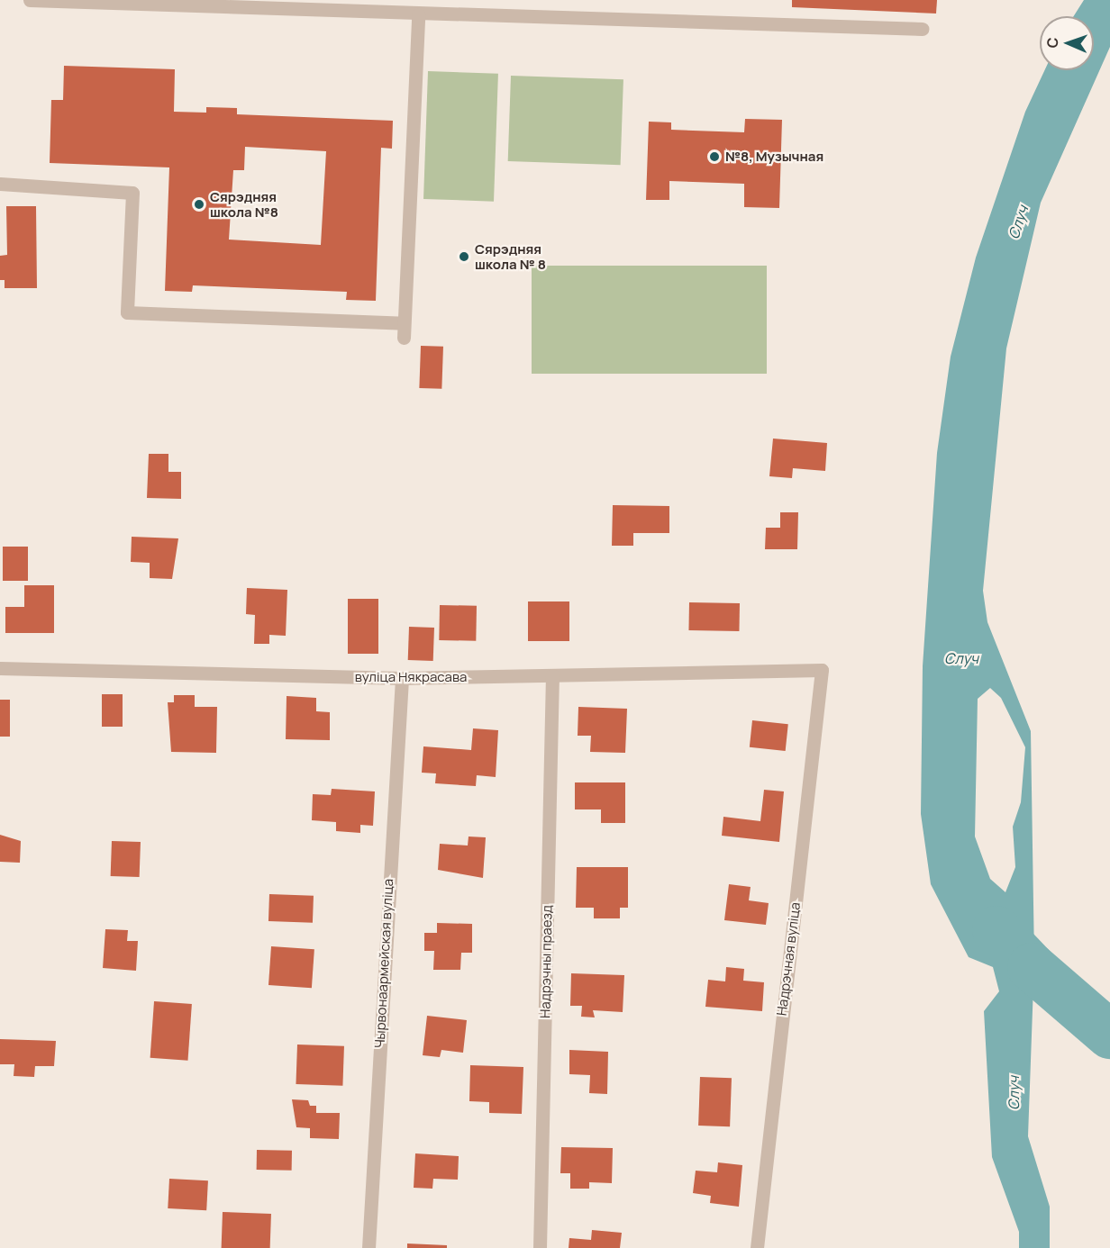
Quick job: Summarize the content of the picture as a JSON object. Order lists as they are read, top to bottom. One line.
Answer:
{"streets":{"street":["вуліца Някрасава","Надрэчная вуліца","Надрэчны праезд","Чырвонаармейская вуліца"]},"crossings":[["вуліца Някрасава","Надрэчная вуліца"],["вуліца Някрасава","Надрэчны праезд"],["вуліца Някрасава","Чырвонаармейская вуліца"]],"water":["Случ"],"places":["№8, Музычная","Сярэдняя школа №8","Сярэдняя школа № 8"],"north":"left"}
